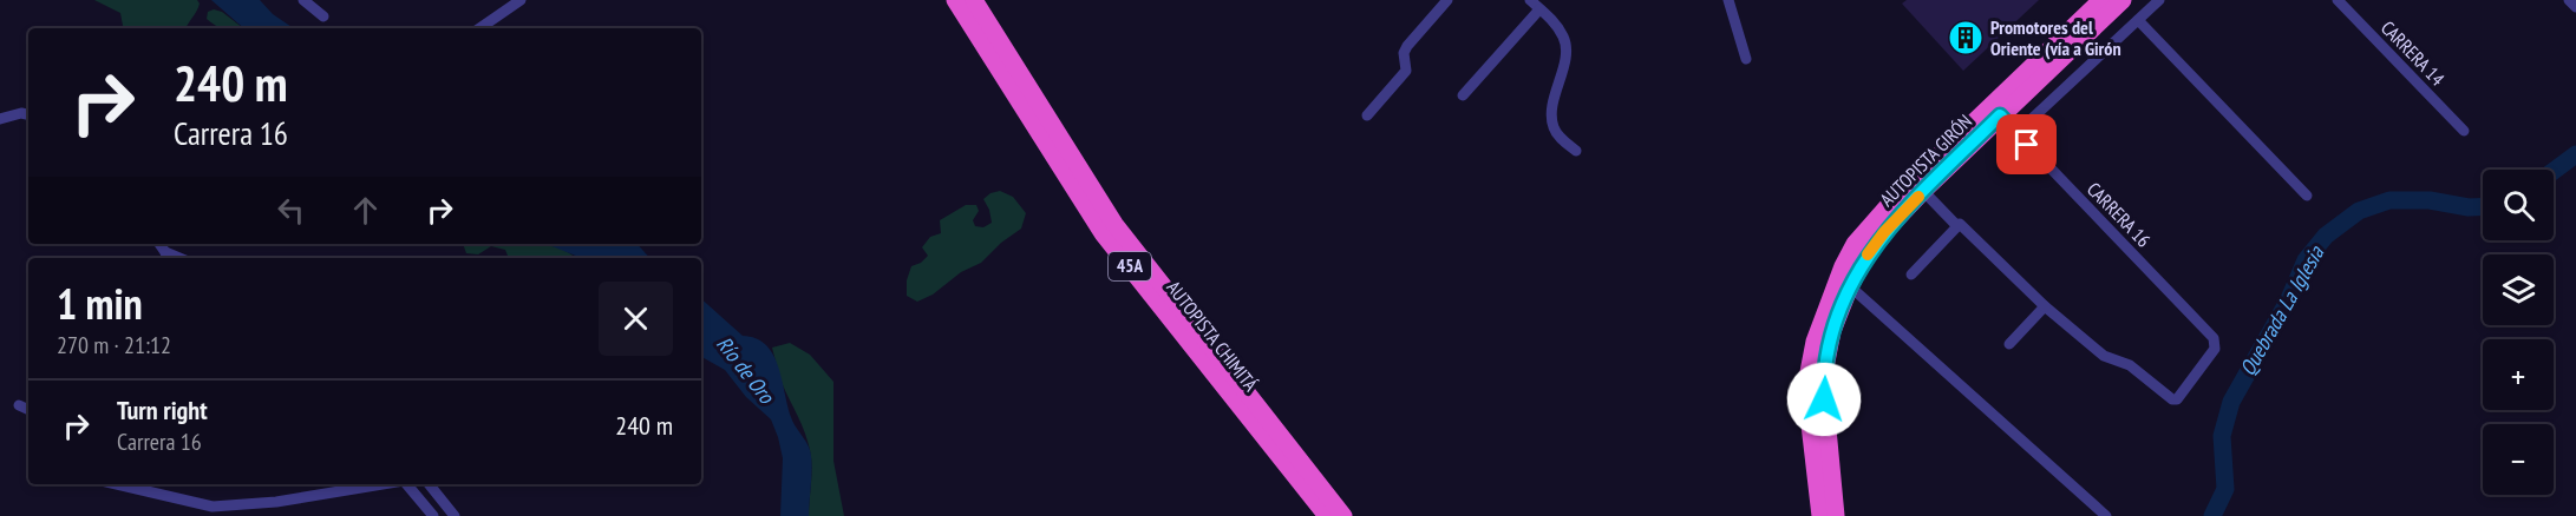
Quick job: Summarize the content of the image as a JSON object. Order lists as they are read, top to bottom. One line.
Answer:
{"streets":{"highway":["AUTOPISTA GIRÓN","45A","AUTOPISTA CHIMITÁ"],"street":["CARRERA 14","CARRERA 16"]},"crossings":[["AUTOPISTA GIRÓN","CARRERA 16"]],"water":["Quebrada La Iglesia","Río de Oro"],"places":{"building":["Promotores del Oriente (vía a Girón"]},"page":{"turn":["240 m","Carrera 16"],"map_buttons":["+","−"],"heading":["1 min","270 m · 21:12"],"list":[{"name":"Turn right","note":"Carrera 16","value":"240 m"}]}}
